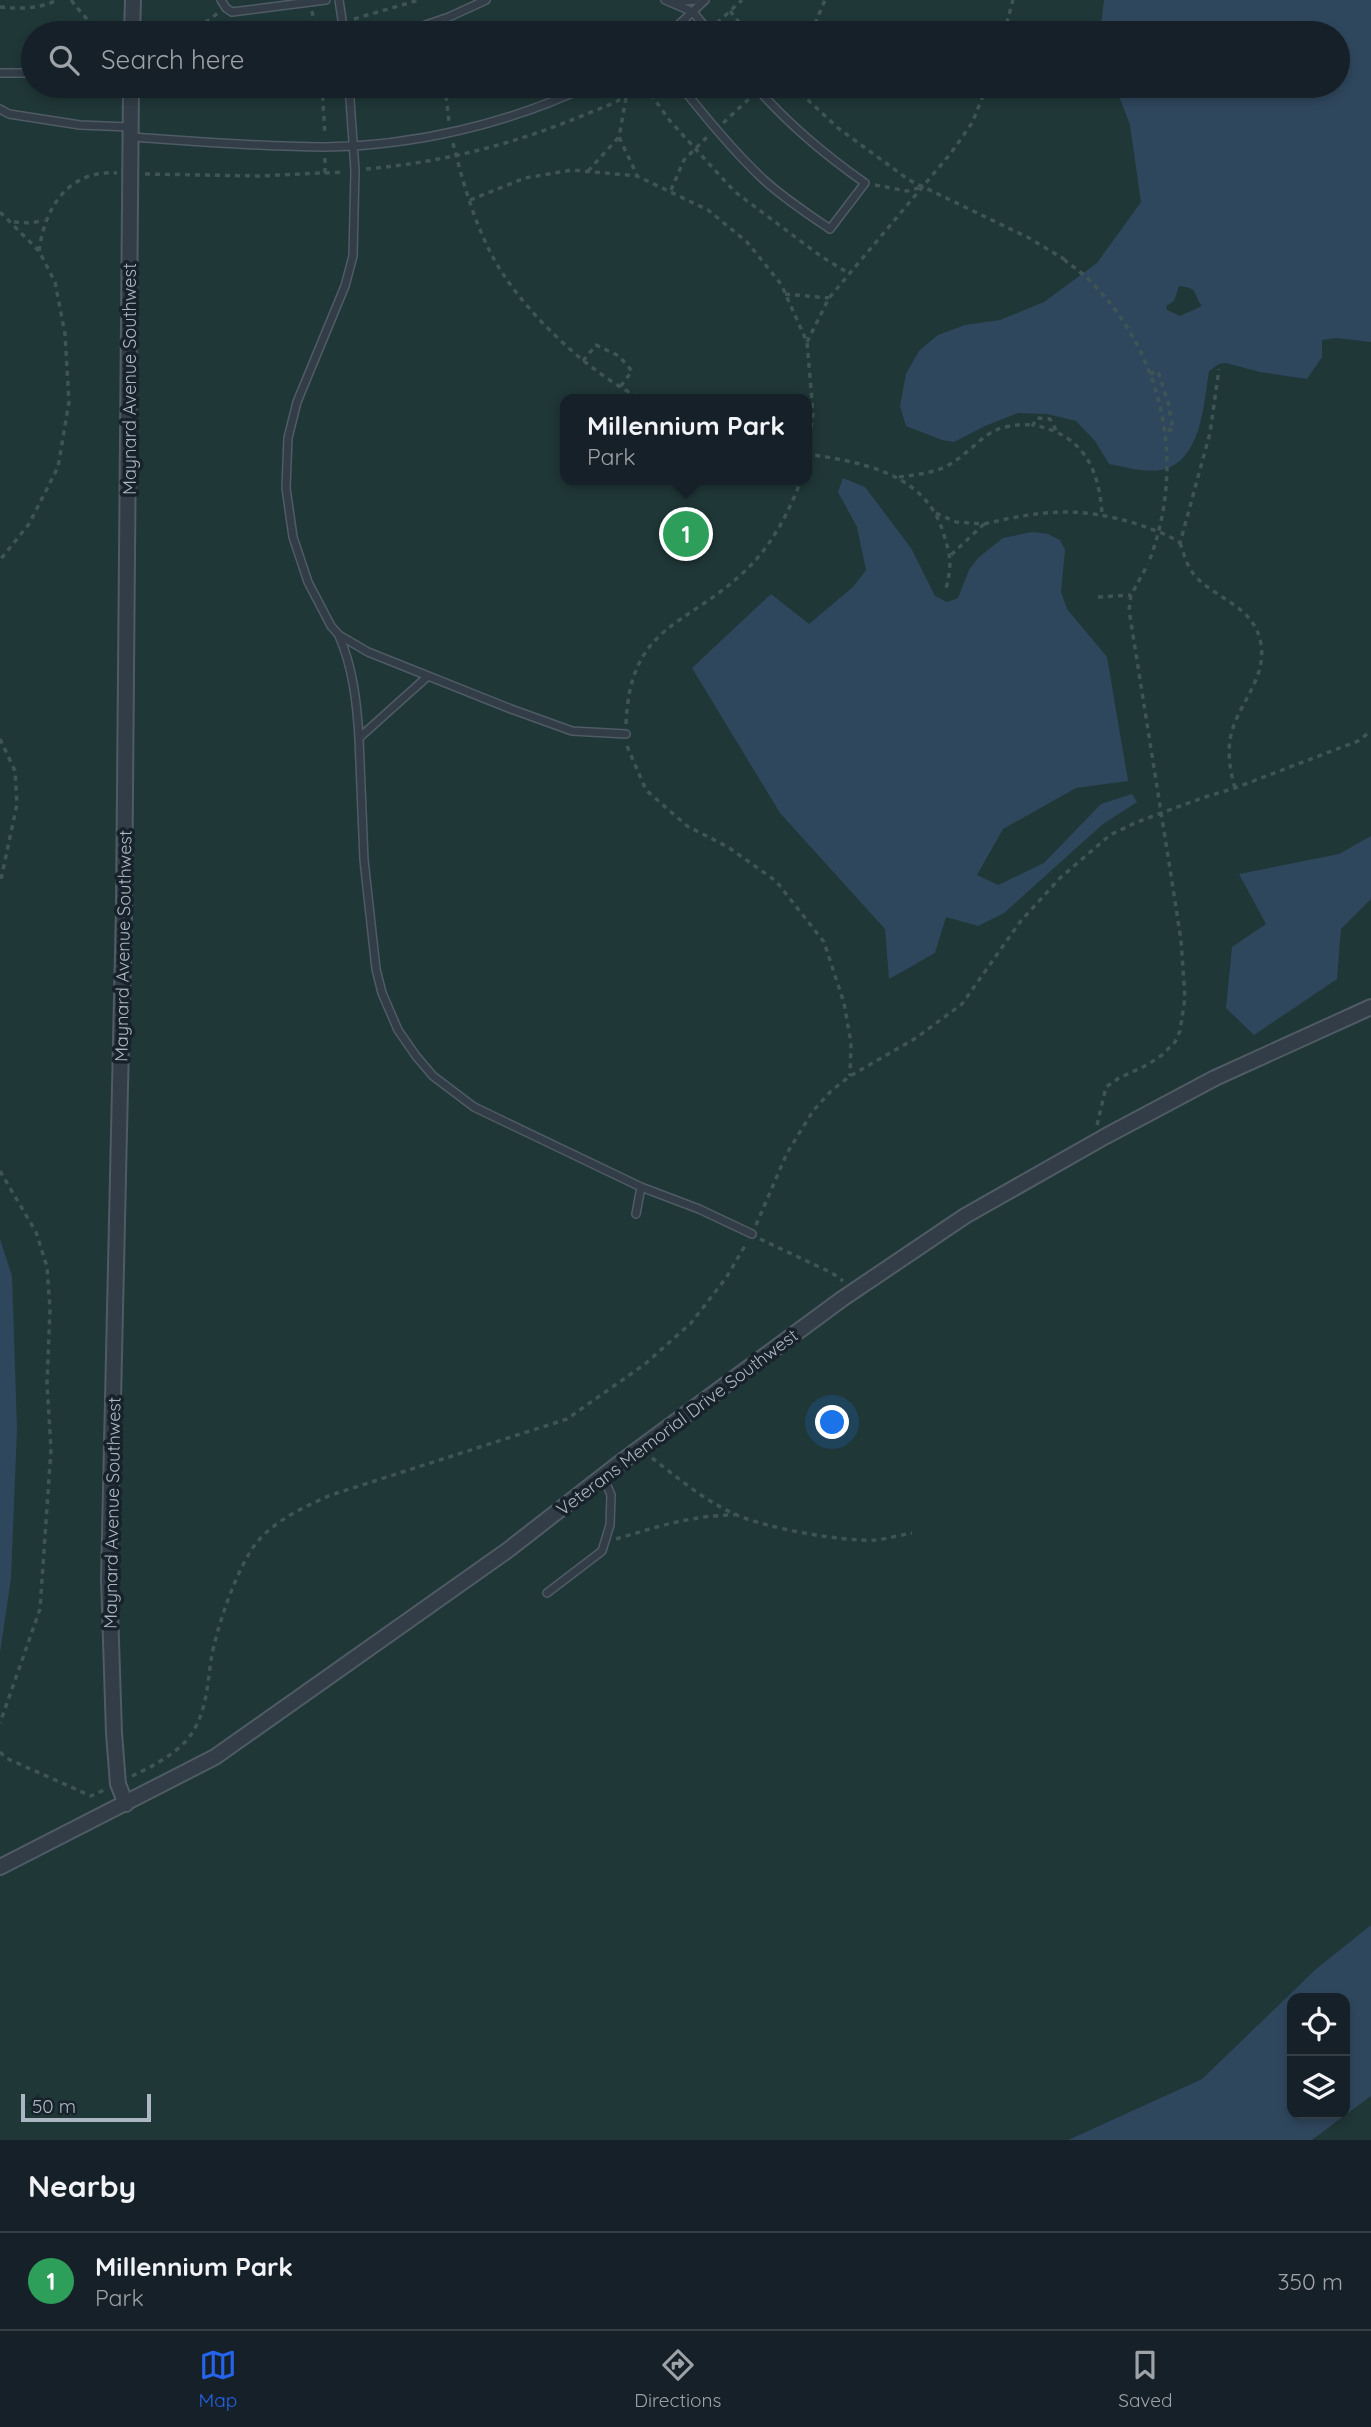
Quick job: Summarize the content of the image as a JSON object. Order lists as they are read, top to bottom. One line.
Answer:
{"streets":{"street":["Maynard Avenue Southwest","Veterans Memorial Drive Southwest"]},"crossings":[["Maynard Avenue Southwest","Veterans Memorial Drive Southwest"]],"scale_bar":"50 m","page":{"search":"Search here","popup":["Millennium Park","Park"],"pins":"1","scale":"50 m","heading":"Nearby","list":[{"mark":"1","name":"Millennium Park","note":"Park","value":"350 m"}],"nav":["Map","Directions","Saved"]}}
